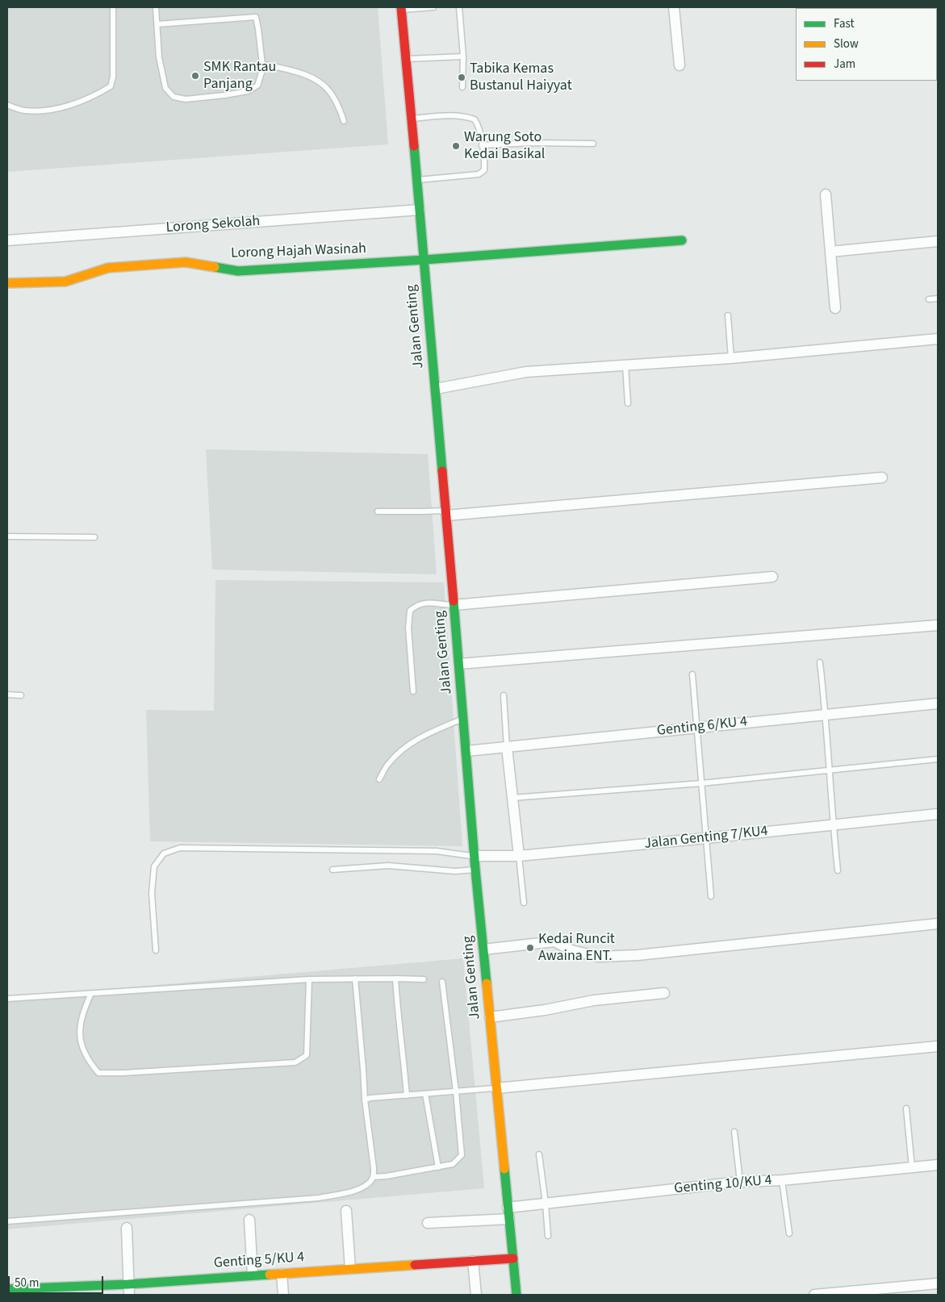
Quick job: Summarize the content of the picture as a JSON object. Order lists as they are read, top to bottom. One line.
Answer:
{"streets":{"street":["Lorong Sekolah","Lorong Hajah Wasinah","Jalan Genting","Genting 6/KU 4","Jalan Genting 7/KU4","Genting 10/KU 4","Genting 5/KU 4"]},"crossings":[["Lorong Sekolah","Jalan Genting"],["Lorong Hajah Wasinah","Jalan Genting"],["Jalan Genting","Genting 6/KU 4"],["Jalan Genting","Jalan Genting 7/KU4"],["Jalan Genting","Genting 10/KU 4"],["Jalan Genting","Genting 5/KU 4"]],"places":["SMK Rantau Panjang","Tabika Kemas Bustanul Haiyyat","Warung Soto Kedai Basikal","Kedai Runcit Awaina ENT."],"legend":["Fast","Slow","Jam"],"scale_bar":"50 m"}
